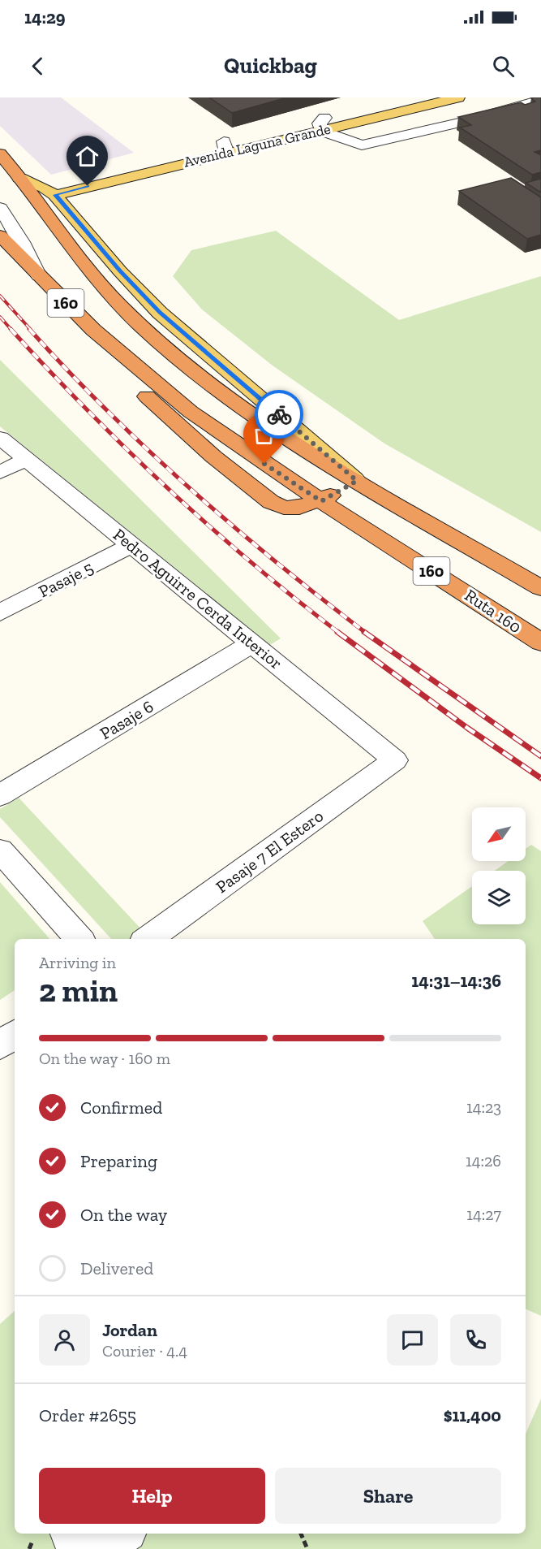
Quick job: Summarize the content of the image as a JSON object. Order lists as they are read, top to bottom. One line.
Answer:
{"streets":{"highway":["160","Ruta 160"],"main road":["Avenida Laguna Grande"],"street":["Pasaje 5","Pedro Aguirre Cerda Interior","Pasaje 6","Pasaje 7 El Estero"]},"crossings":[["160","Ruta 160"],["Pasaje 5","Pedro Aguirre Cerda Interior"],["Pedro Aguirre Cerda Interior","Pasaje 6"],["Pedro Aguirre Cerda Interior","Pasaje 7 El Estero"]],"north":"bottom left","page":{"status":"14:29","header":"Quickbag","heading":["2 min","Arriving in","14:31–14:36"],"panel":["Jordan","Courier · 4.4","Order #2655","$11,400"],"bar":"On the way · 160 m","list":[["Confirmed","14:23"],["Preparing","14:26"],["On the way","14:27"],"Delivered"],"buttons":["Help","Share"]}}
